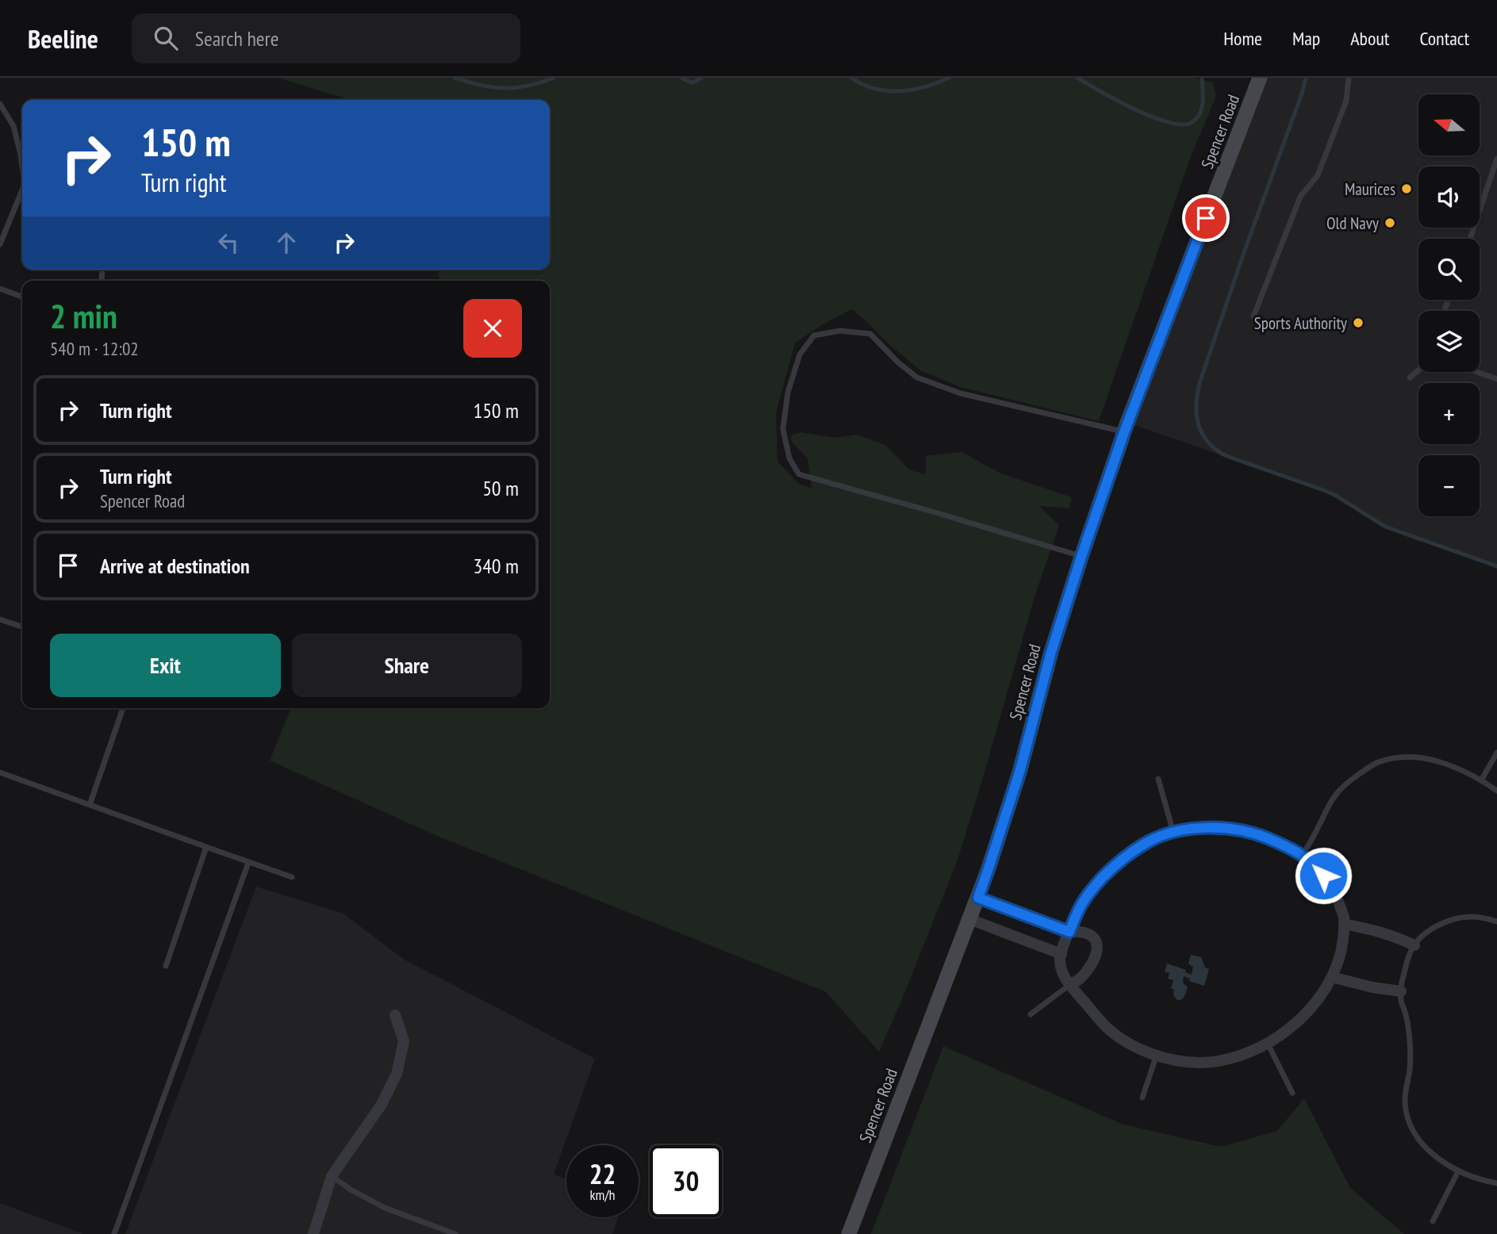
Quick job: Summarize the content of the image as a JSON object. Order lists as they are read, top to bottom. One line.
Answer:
{"streets":{"street":["Spencer Road"]},"places":["Maurices","Old Navy","Sports Authority"],"north":"left","page":{"header":"Beeline","search":"Search here","nav":["Home","Map","About","Contact"],"map_buttons":["+","−"],"turn":["150 m","Turn right"],"heading":["2 min","540 m · 12:02"],"list":[{"name":"Turn right","value":"150 m"},{"name":"Turn right","note":"Spencer Road","value":"50 m"},{"name":"Arrive at destination","value":"340 m"}],"buttons":["Exit","Share"],"speed":"22 km/h","limit":"30"}}
